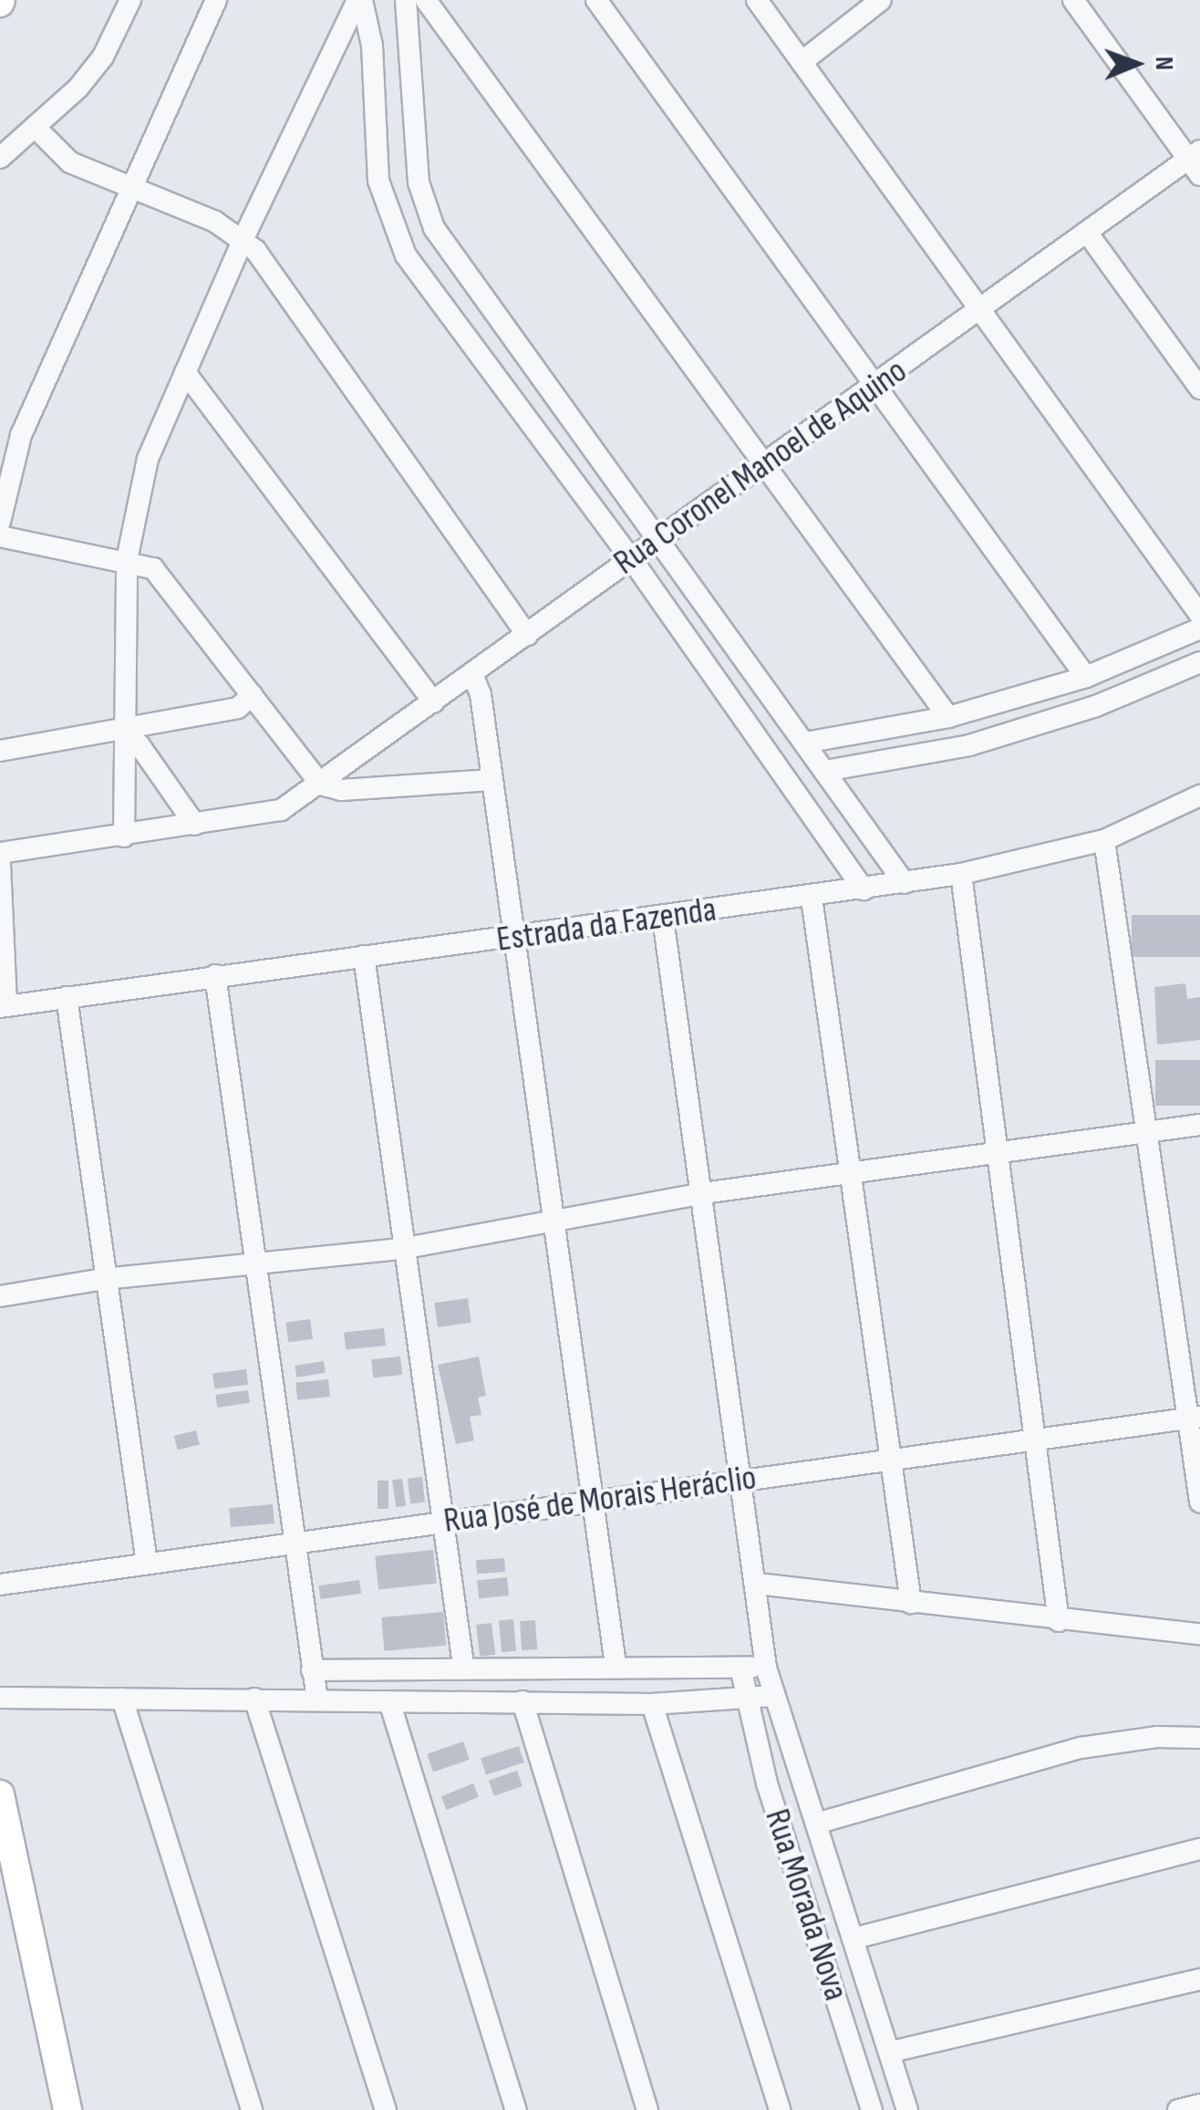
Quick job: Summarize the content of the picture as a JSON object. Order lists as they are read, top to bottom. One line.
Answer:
{"streets":{"street":["Rua Coronel Manoel de Aquino","Estrada da Fazenda","Rua José de Morais Heráclio","Rua Morada Nova"]},"north":"right"}
